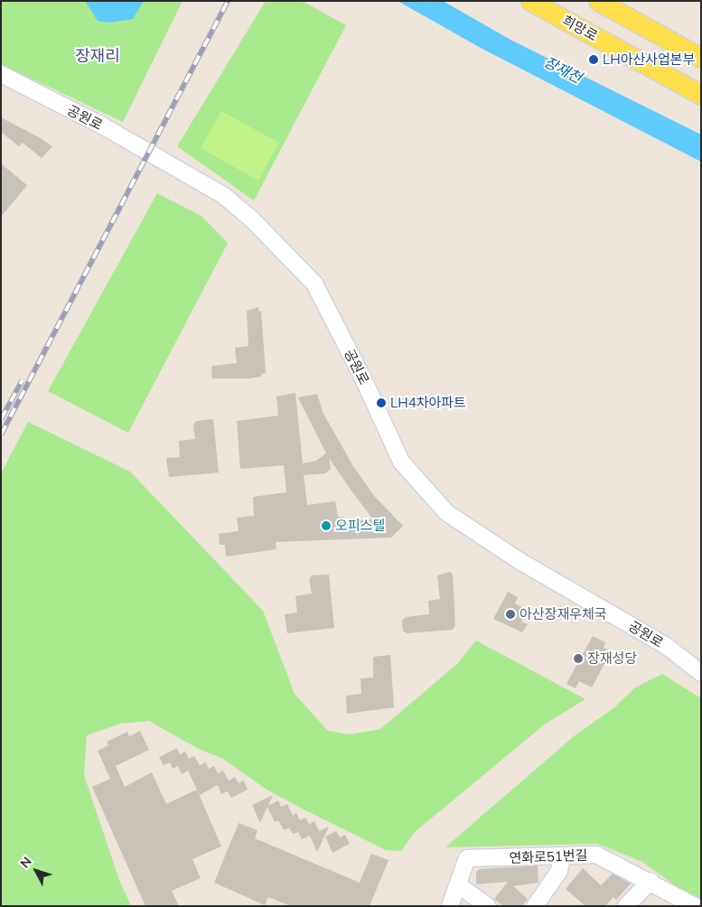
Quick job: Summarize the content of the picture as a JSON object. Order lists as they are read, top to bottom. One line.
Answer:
{"streets":{"main road":["희망로"],"street":["공원로","연화로51번길"]},"districts":["장재리"],"water":["장재천"],"places":["LH아산사업본부","LH4차아파트","오피스텔","아산장재우체국","장재성당"],"north":"top left"}
